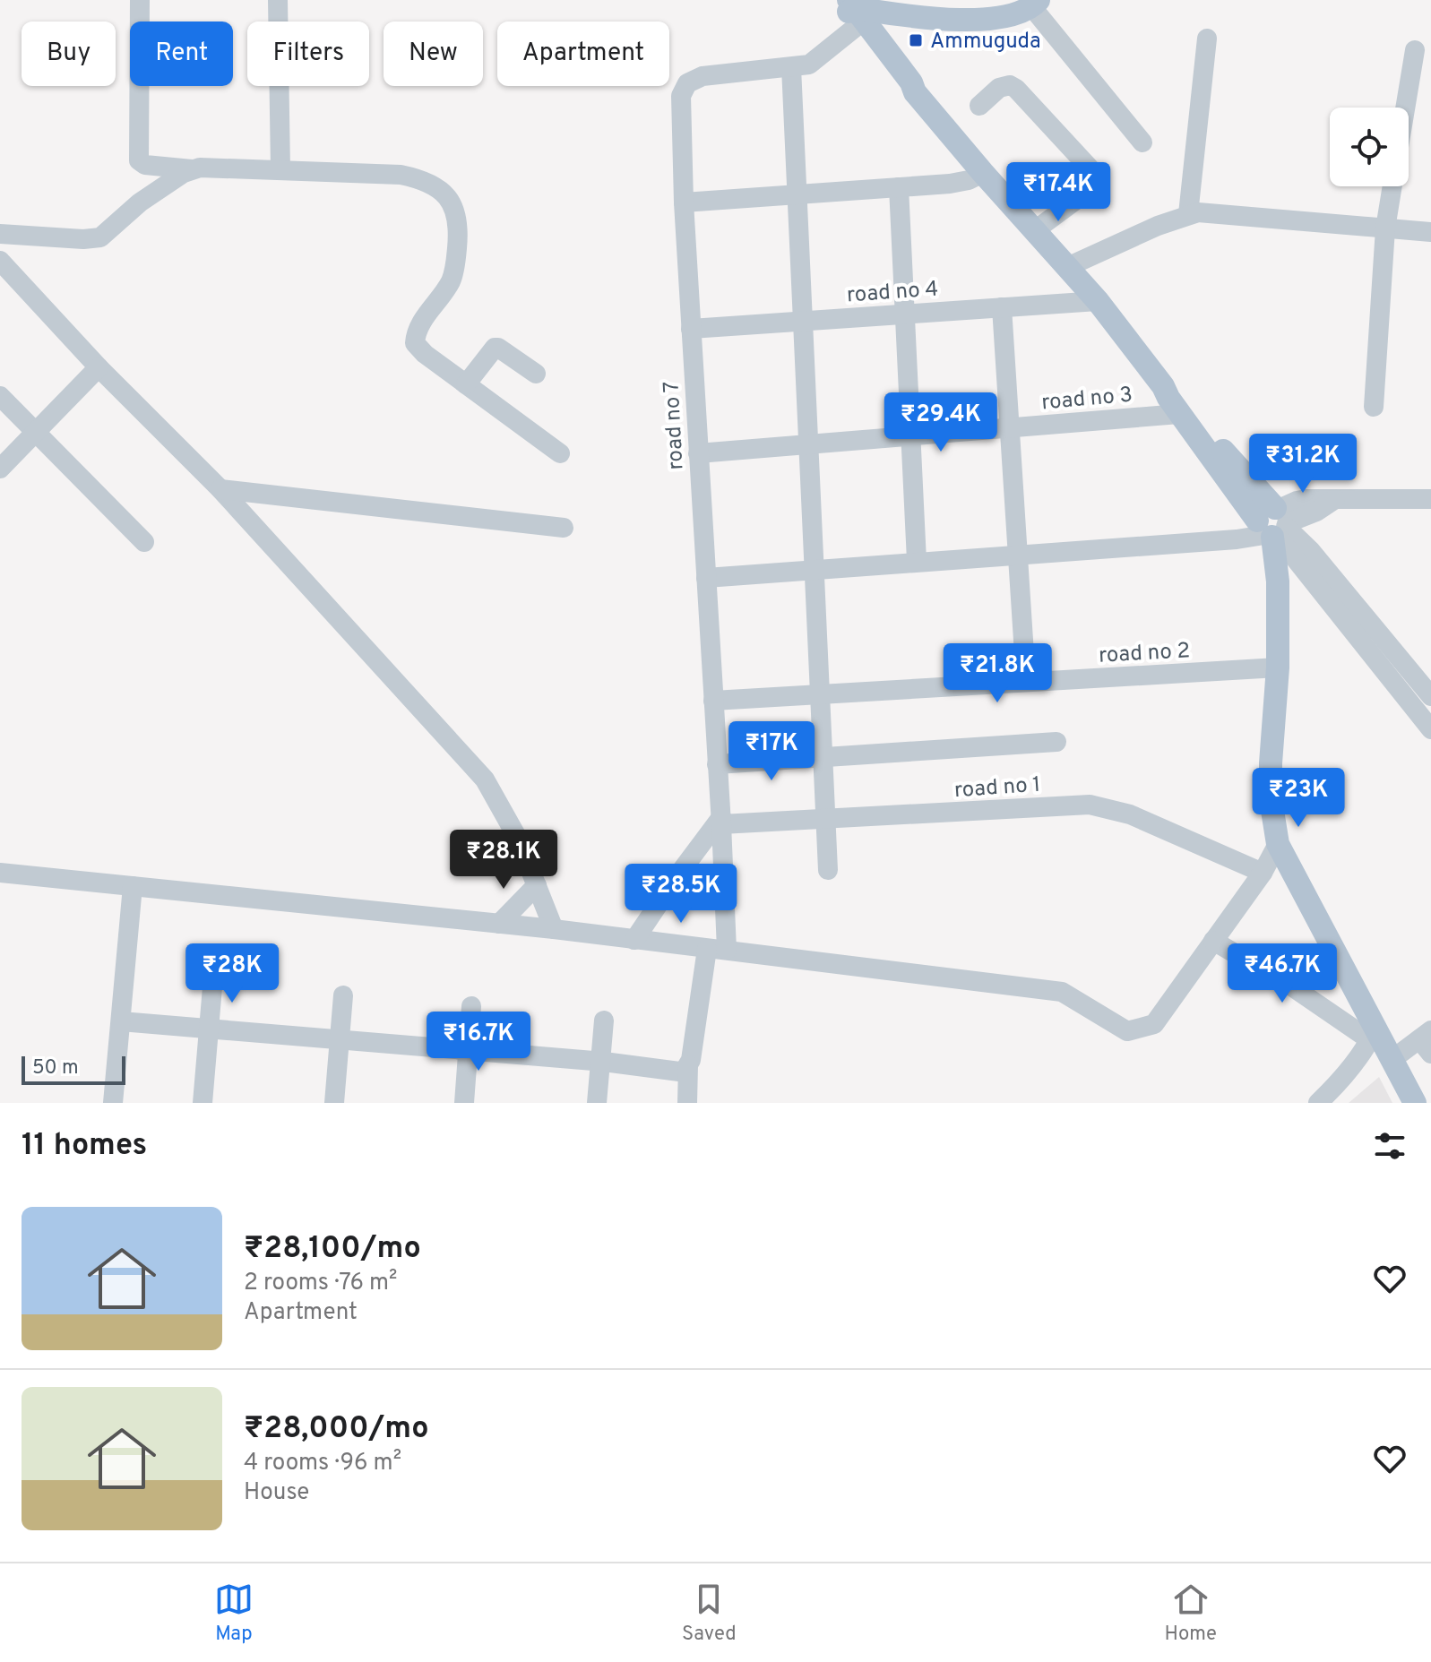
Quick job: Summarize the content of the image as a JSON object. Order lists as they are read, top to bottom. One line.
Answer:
{"streets":{"street":["road no 4","road no 3","road no 7","road no 2","road no 1"]},"crossings":[["road no 4","road no 7"],["road no 3","road no 7"],["road no 7","road no 2"],["road no 7","road no 1"]],"places":{"transit":["Ammuguda"]},"scale_bar":"50 m","page":{"chip":["Buy","Rent","Filters","New","Apartment"],"price":["₹17.4K","₹29.4K","₹31.2K","₹21.8K","₹17K","₹23K","₹28.1K","₹28.5K","₹28K","₹46.7K","₹16.7K"],"scale":"50 m","heading":"11 homes","list":[{"name":"₹28,100/mo","note":"2 rooms · 76 m² · Apartment"},{"name":"₹28,000/mo","note":"4 rooms · 96 m² · House"}],"tabs":["Map","Saved","Home"]}}
